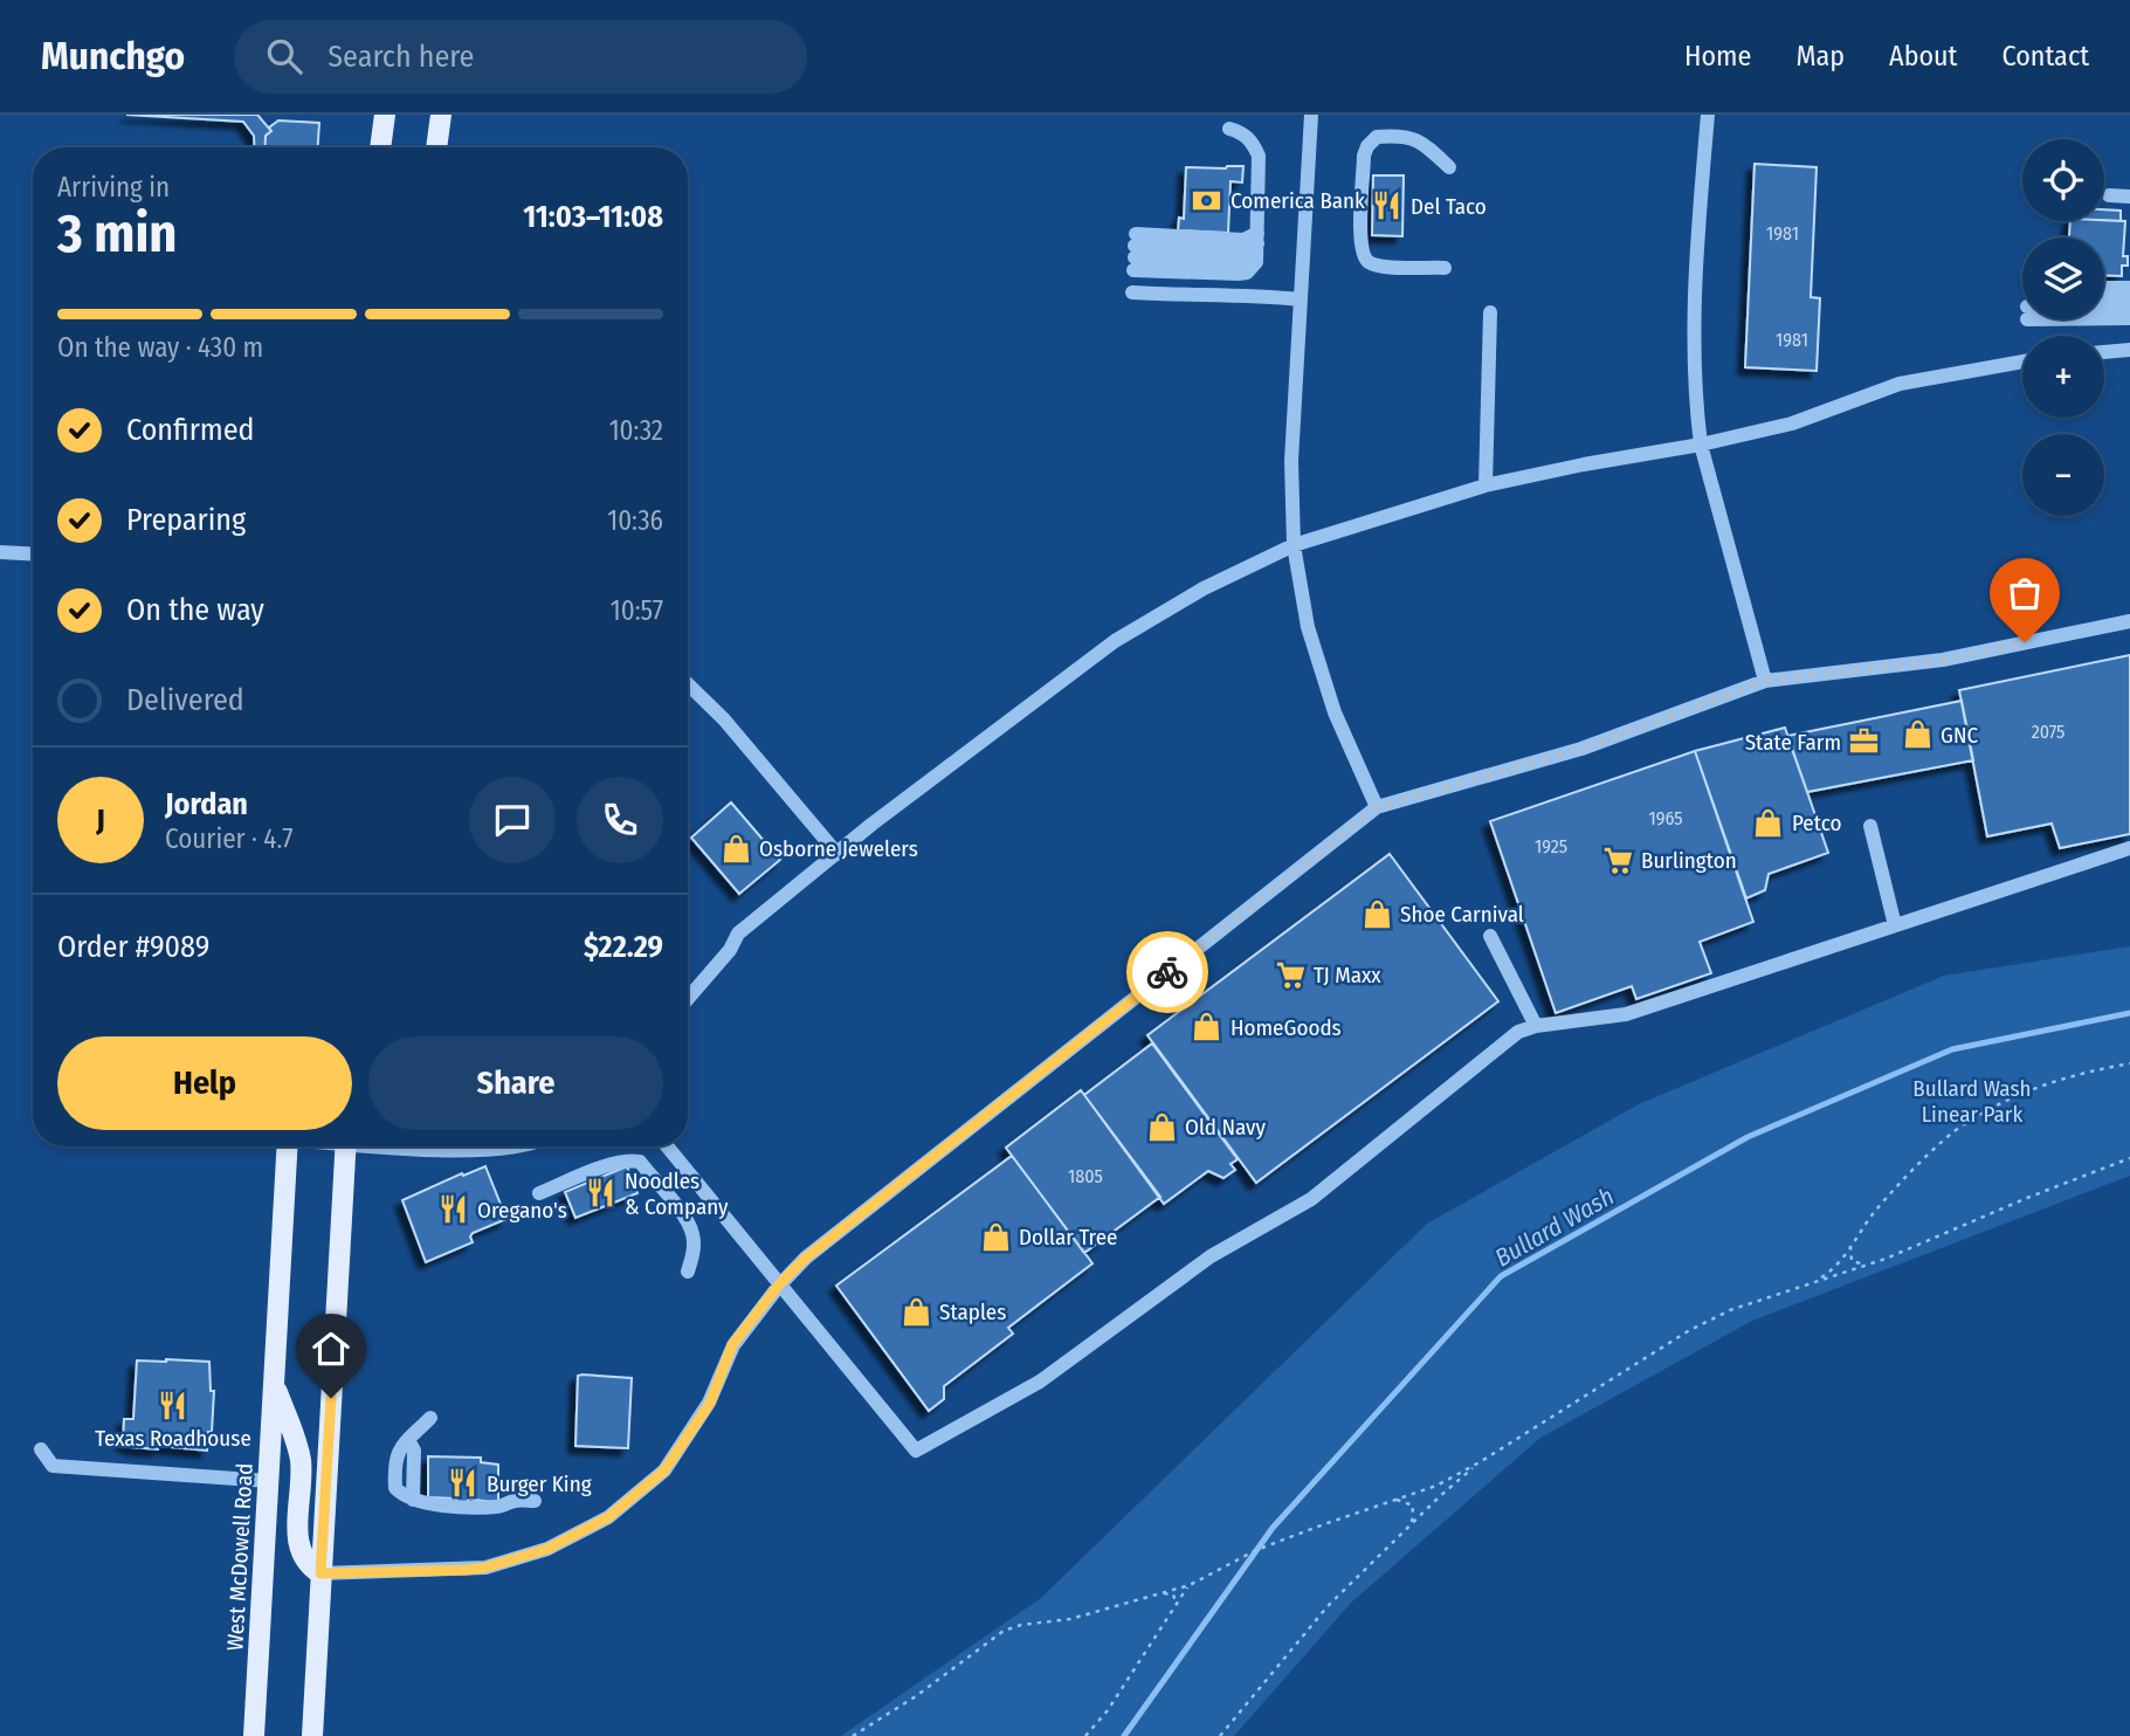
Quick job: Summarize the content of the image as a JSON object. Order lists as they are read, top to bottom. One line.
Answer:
{"streets":{"main road":["West McDowell Road"]},"water":["Bullard Wash"],"parks":["Bullard Wash Linear Park"],"places":{"bank":["Comerica Bank"],"restaurant":["Del Taco","Noodles & Company","Oregano's","Texas Roadhouse","Burger King"],"shop":["GNC","Petco","Osborne Jewelers","Shoe Carnival","HomeGoods","Old Navy","Dollar Tree","Staples"],"office":["State Farm"],"supermarket":["Burlington","TJ Maxx"]},"house_numbers":["1981","1981","2075","1965","1925","1805"],"page":{"header":"Munchgo","search":"Search here","nav":["Home","Map","About","Contact"],"map_buttons":["+","−"],"heading":["3 min","Arriving in","11:03–11:08"],"panel":["Jordan","Courier · 4.7","Order #9089","$22.29"],"bar":"On the way · 430 m","list":[["Confirmed","10:32"],["Preparing","10:36"],["On the way","10:57"],"Delivered"],"round":"J","buttons":["Help","Share"]}}
